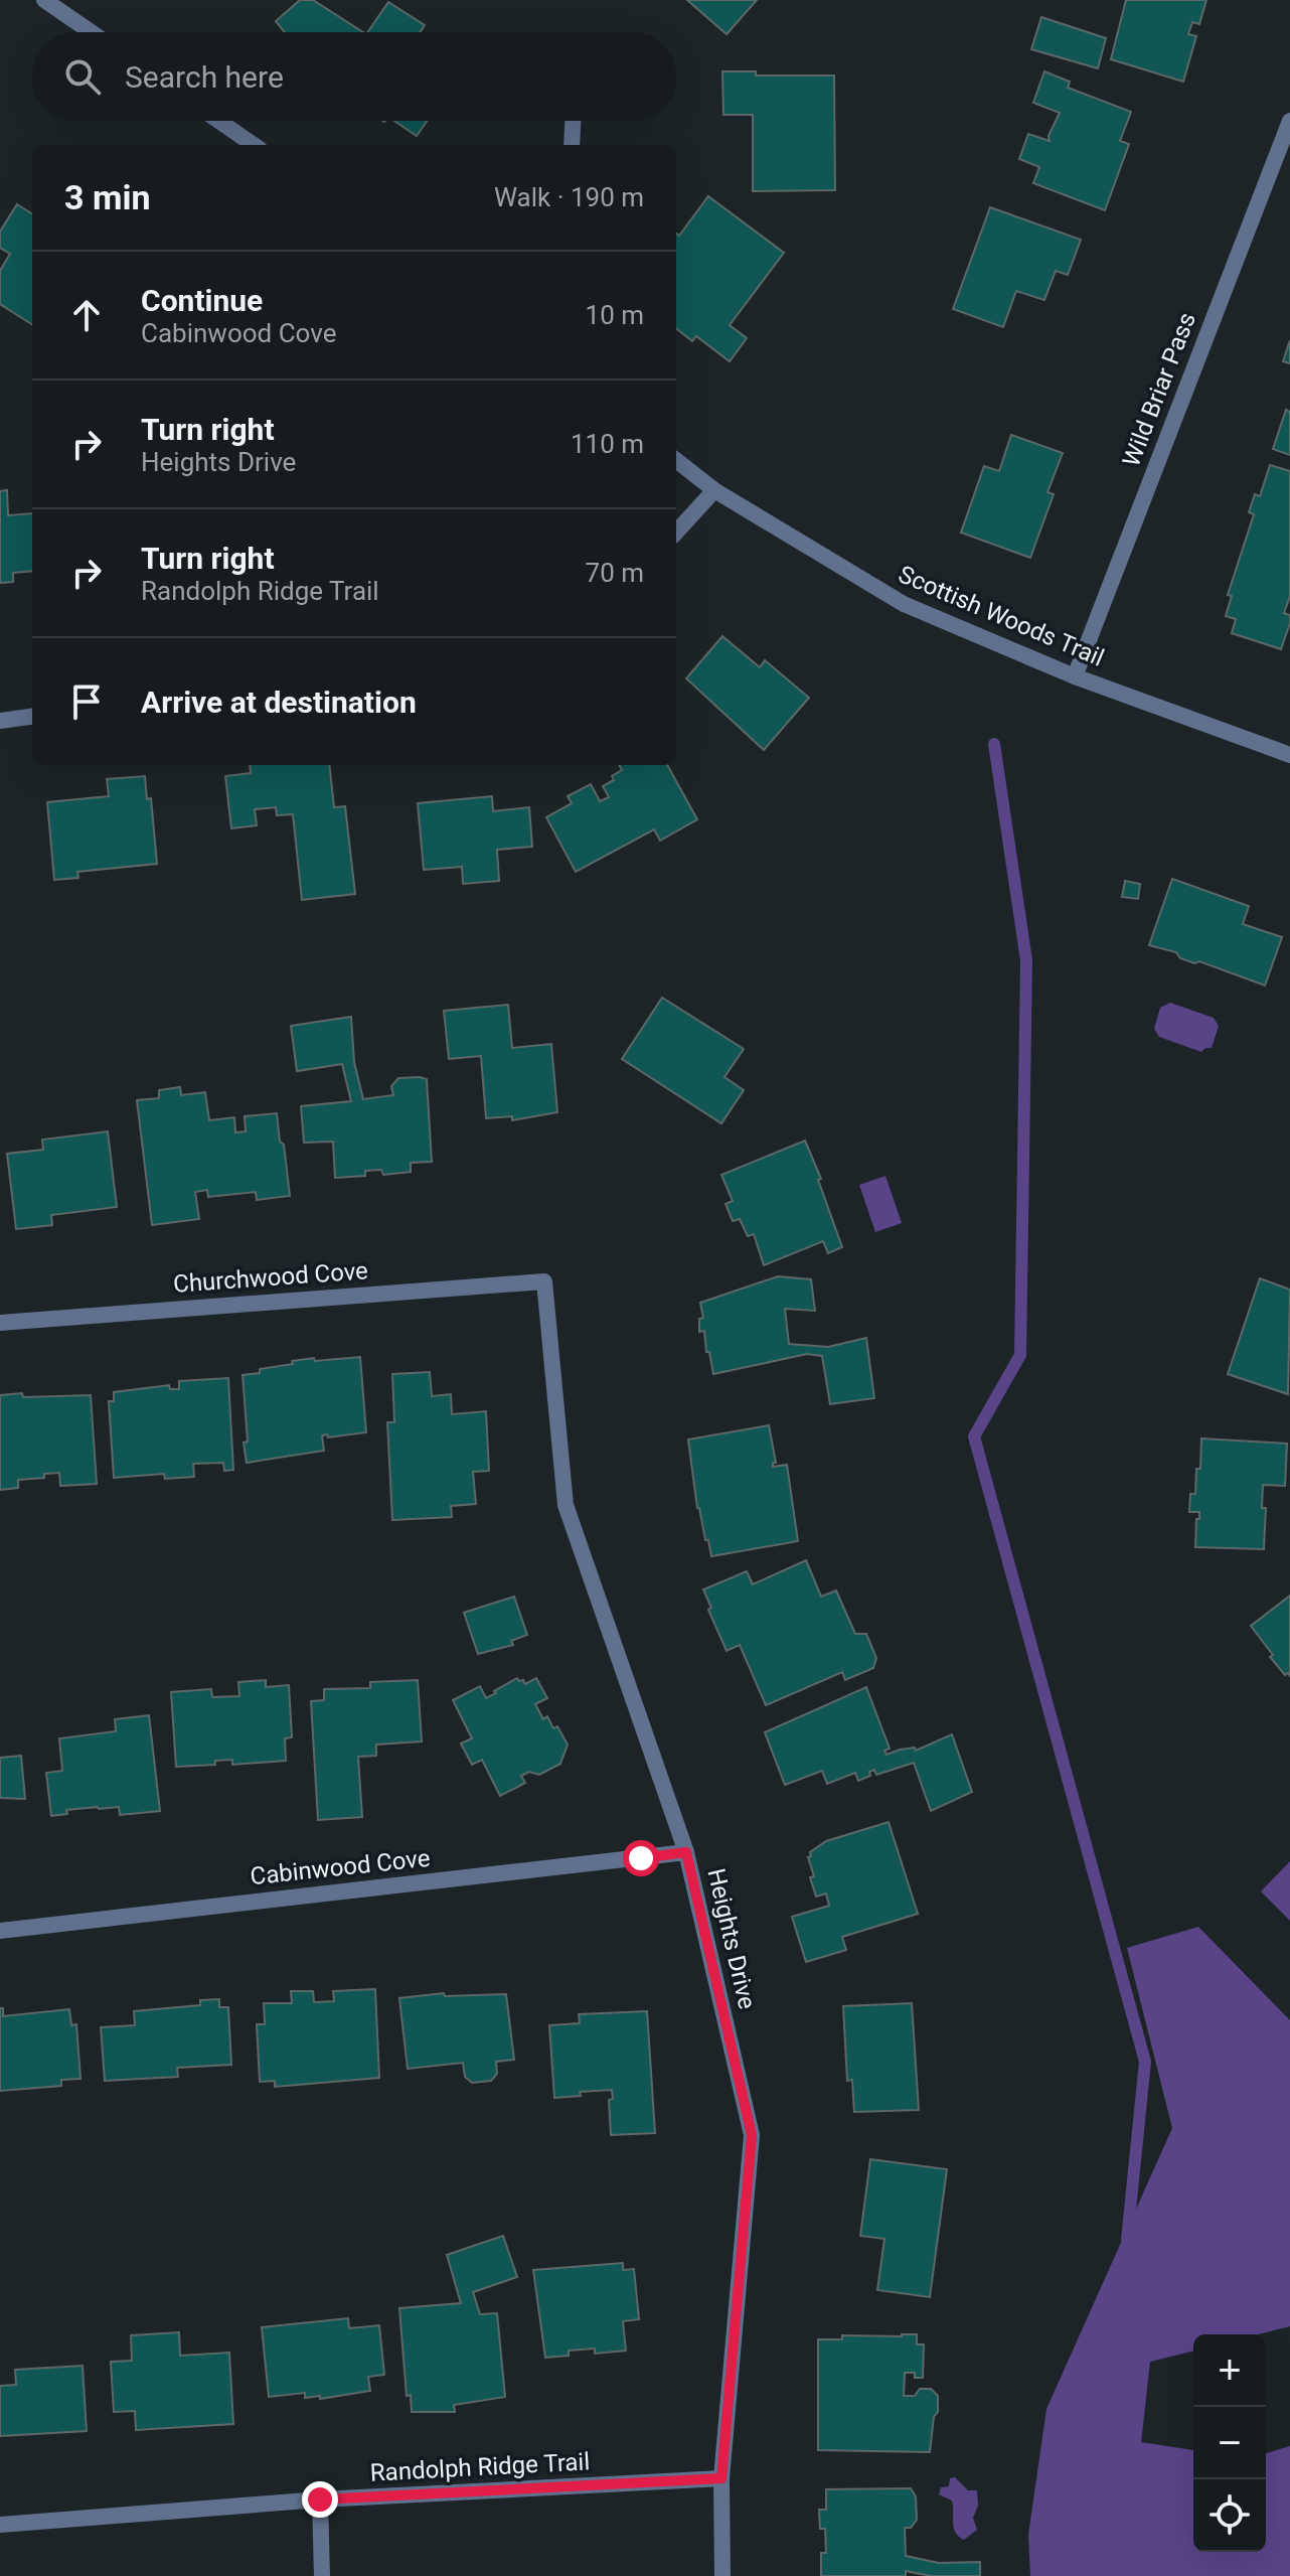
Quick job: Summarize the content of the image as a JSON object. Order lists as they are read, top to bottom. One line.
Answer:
{"streets":{"street":["Wild Briar Pass","Scottish Woods Trail","Churchwood Cove","Cabinwood Cove","Heights Drive","Randolph Ridge Trail"]},"crossings":[["Wild Briar Pass","Scottish Woods Trail"],["Churchwood Cove","Heights Drive"],["Cabinwood Cove","Heights Drive"],["Heights Drive","Randolph Ridge Trail"]],"page":{"search":"Search here","heading":["3 min","Walk · 190 m"],"list":[["Continue","Cabinwood Cove","10 m"],["Turn right","Heights Drive","110 m"],["Turn right","Randolph Ridge Trail","70 m"],"Arrive at destination"],"map_buttons":["+","−"]}}
